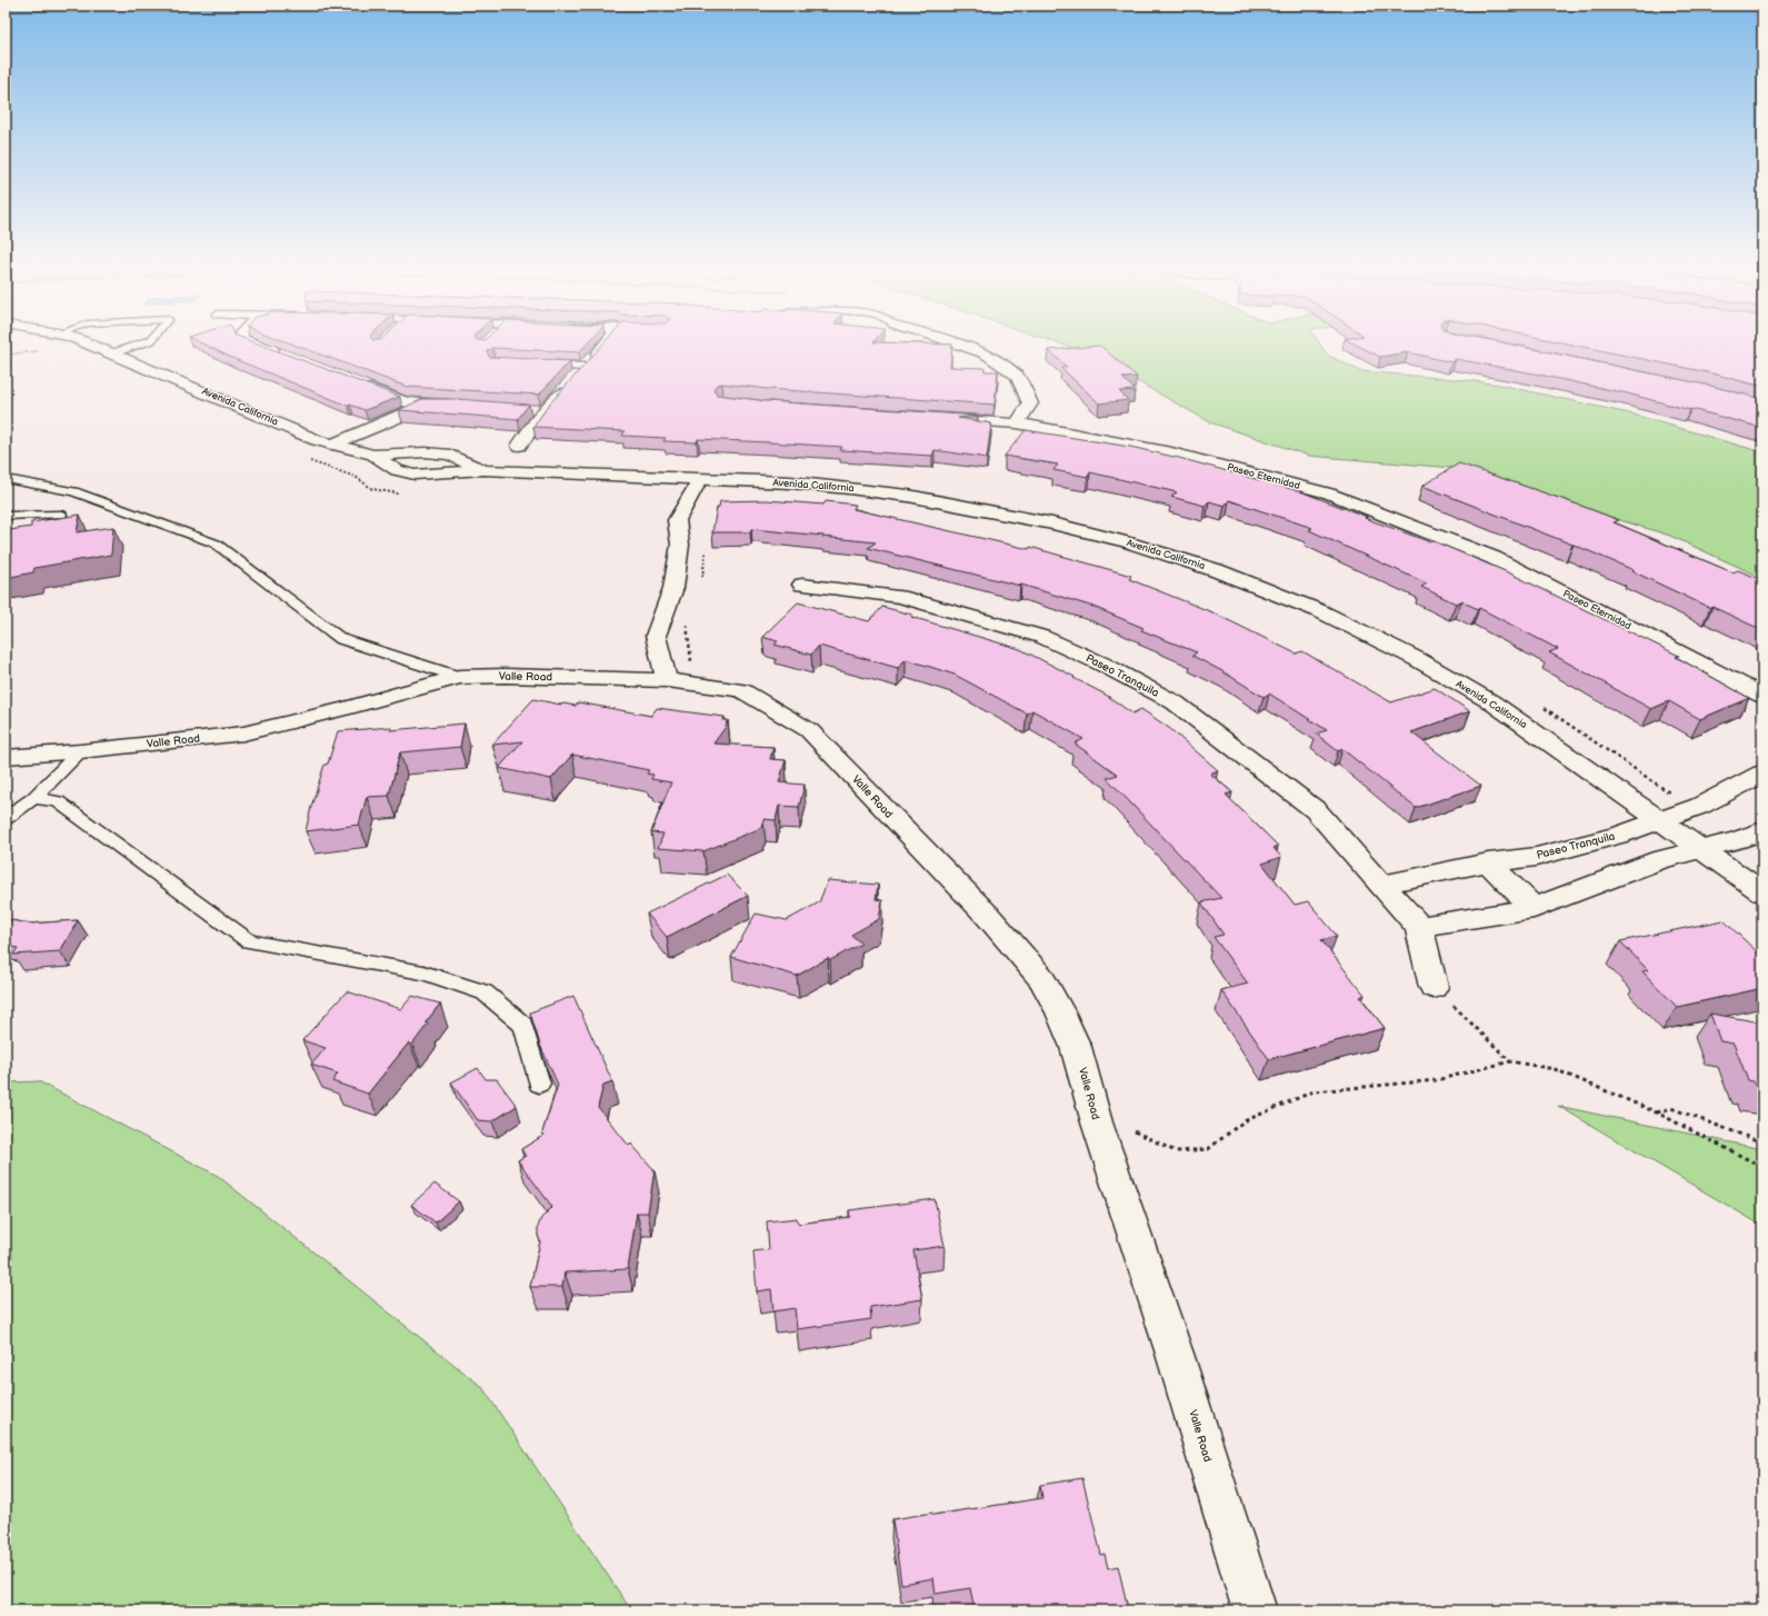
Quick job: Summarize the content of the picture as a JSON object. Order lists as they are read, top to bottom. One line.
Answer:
{"streets":{"street":["Avenida California","Paseo Eternidad","Paseo Tranquila","Valle Road"]},"crossings":[["Avenida California","Paseo Tranquila"]]}
